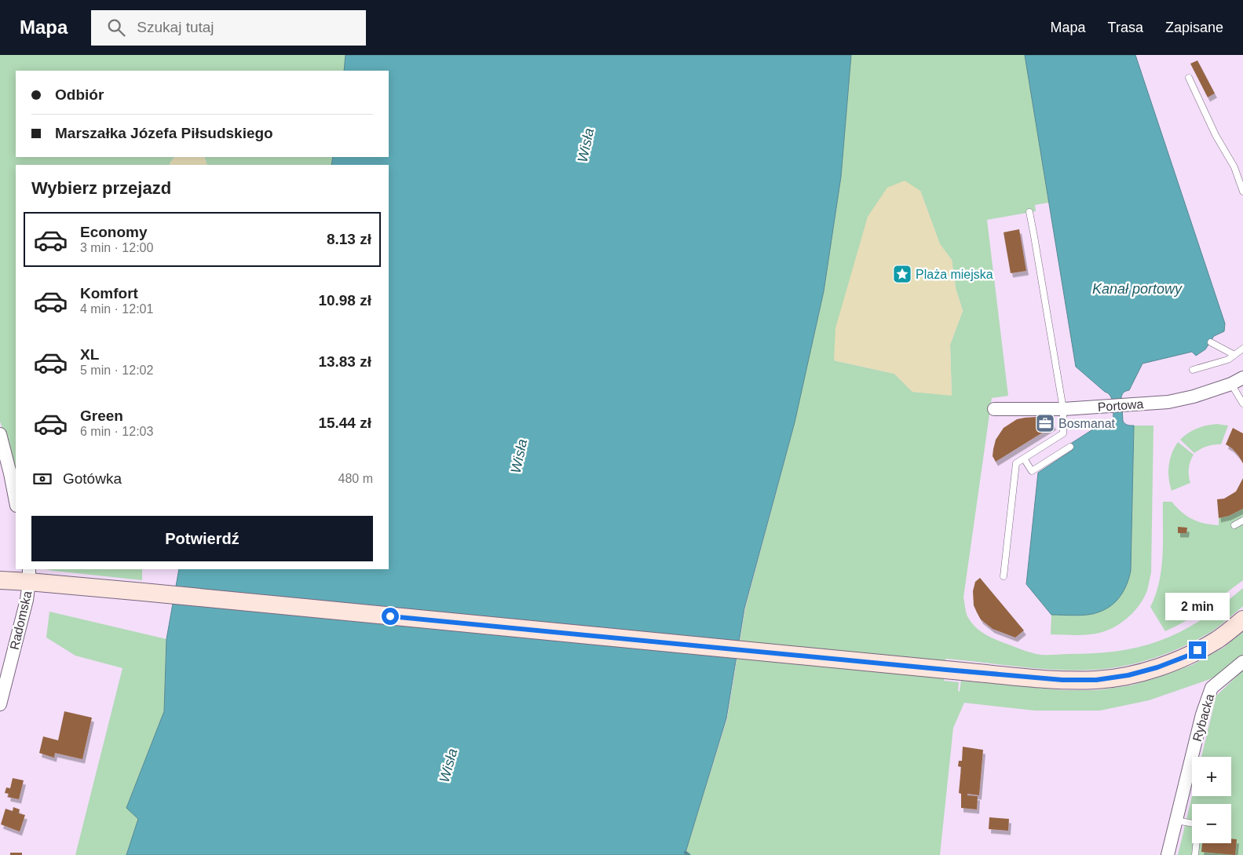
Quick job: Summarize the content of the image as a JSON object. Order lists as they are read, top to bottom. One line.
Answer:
{"streets":{"main road":["Radomska"],"street":["Portowa","Rybacka"]},"water":["Wisła","Kanał portowy"],"places":{"place":["Plaża miejska"],"office":["Bosmanat"]},"page":{"header":"Mapa","search":"Szukaj tutaj","nav":["Mapa","Trasa","Zapisane"],"banner":["Odbiór","Marszałka Józefa Piłsudskiego"],"heading":"Wybierz przejazd","list":[{"name":"Economy","note":"3 min · 12:00","value":"8.13 zł"},{"name":"Komfort","note":"4 min · 12:01","value":"10.98 zł"},{"name":"XL","note":"5 min · 12:02","value":"13.83 zł"},{"name":"Green","note":"6 min · 12:03","value":"15.44 zł"}],"pay":["Gotówka","480 m"],"buttons":"Potwierdź","bubble":"2 min","map_buttons":["+","−"]}}
